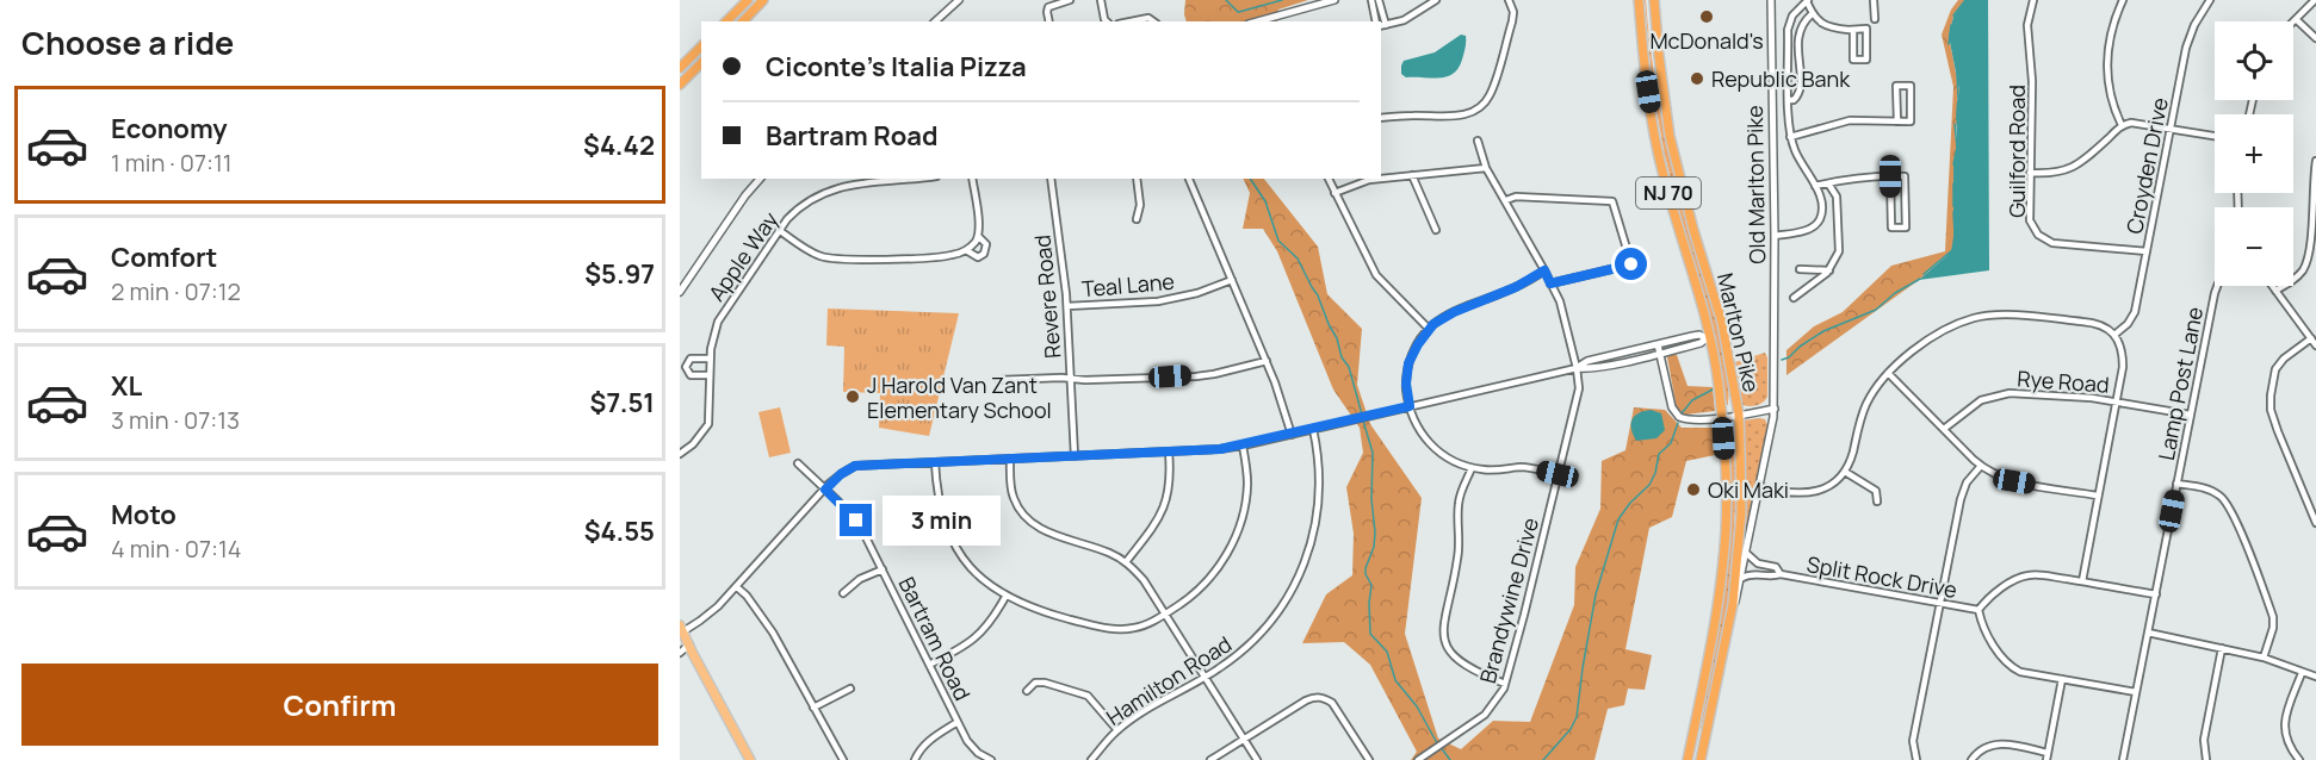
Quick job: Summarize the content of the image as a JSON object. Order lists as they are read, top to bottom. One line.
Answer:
{"streets":{"highway":["NJ 70","Marlton Pike"],"street":["Guilford Road","Croyden Drive","Old Marlton Pike","Apple Way","Teal Lane","Revere Road","Rye Road","Lamp Post Lane","Split Rock Drive","Brandywine Drive","Bartram Road","Hamilton Road"]},"crossings":[["Guilford Road","Croyden Drive"],["Old Marlton Pike","Marlton Pike"],["Old Marlton Pike","Split Rock Drive"],["Teal Lane","Revere Road"],["Rye Road","Lamp Post Lane"]],"places":["McDonald's","Republic Bank","J Harold Van Zant Elementary School","Oki Maki"],"page":{"heading":"Choose a ride","map_buttons":["+","−"],"banner":["Ciconte's Italia Pizza","Bartram Road"],"list":[{"name":"Economy","note":"1 min · 07:11","value":"$4.42"},{"name":"Comfort","note":"2 min · 07:12","value":"$5.97"},{"name":"XL","note":"3 min · 07:13","value":"$7.51"},{"name":"Moto","note":"4 min · 07:14","value":"$4.55"}],"bubble":"3 min","buttons":"Confirm"}}
